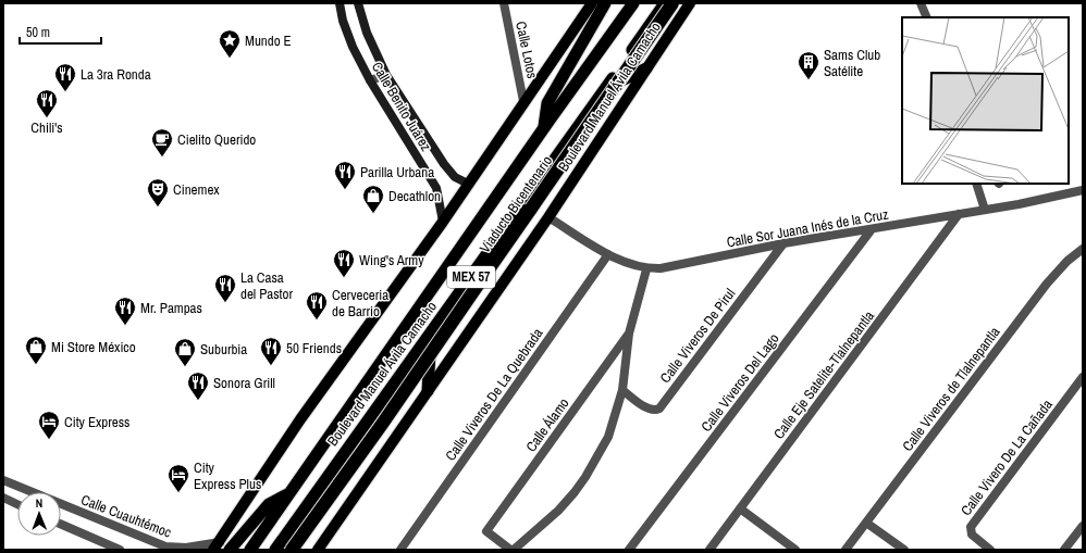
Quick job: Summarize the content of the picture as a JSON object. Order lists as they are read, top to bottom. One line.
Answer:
{"streets":{"highway":["Boulevard Manuel Ávila Camacho","Viaducto Bicentenario","MEX 57"],"main road":["Calle Benito Juárez"],"street":["Calle Lotos","Calle Sor Juana Inés de la Cruz","Calle Viveros De Pirul","Calle Eje Satelite-Tlalnepantla","Calle Viveros Del Lago","Calle Viveros de Tlalnepantla","Calle Viveros De La Quebrada","Calle Álamo","Calle Vivero De La Cañada","Calle Cuauhtémoc"]},"crossings":[["Boulevard Manuel Ávila Camacho","Calle Sor Juana Inés de la Cruz"],["Calle Sor Juana Inés de la Cruz","Calle Viveros De Pirul"],["Calle Sor Juana Inés de la Cruz","Calle Eje Satelite-Tlalnepantla"],["Calle Sor Juana Inés de la Cruz","Calle Viveros Del Lago"],["Calle Sor Juana Inés de la Cruz","Calle Viveros De La Quebrada"]],"places":{"place":["Mundo E"],"building":["Sams Club Satélite"],"restaurant":["La 3ra Ronda","Chili's","Parilla Urbana","Wing's Army","La Casa del Pastor","Cerveceria de Barrio","Mr. Pampas","50 Friends","Sonora Grill"],"cafe":["Cielito Querido"],"theatre":["Cinemex"],"shop":["Decathlon","Mi Store México","Suburbia"],"hotel":["City Express","City Express Plus"]},"scale_bar":"50 m","north":"top"}
